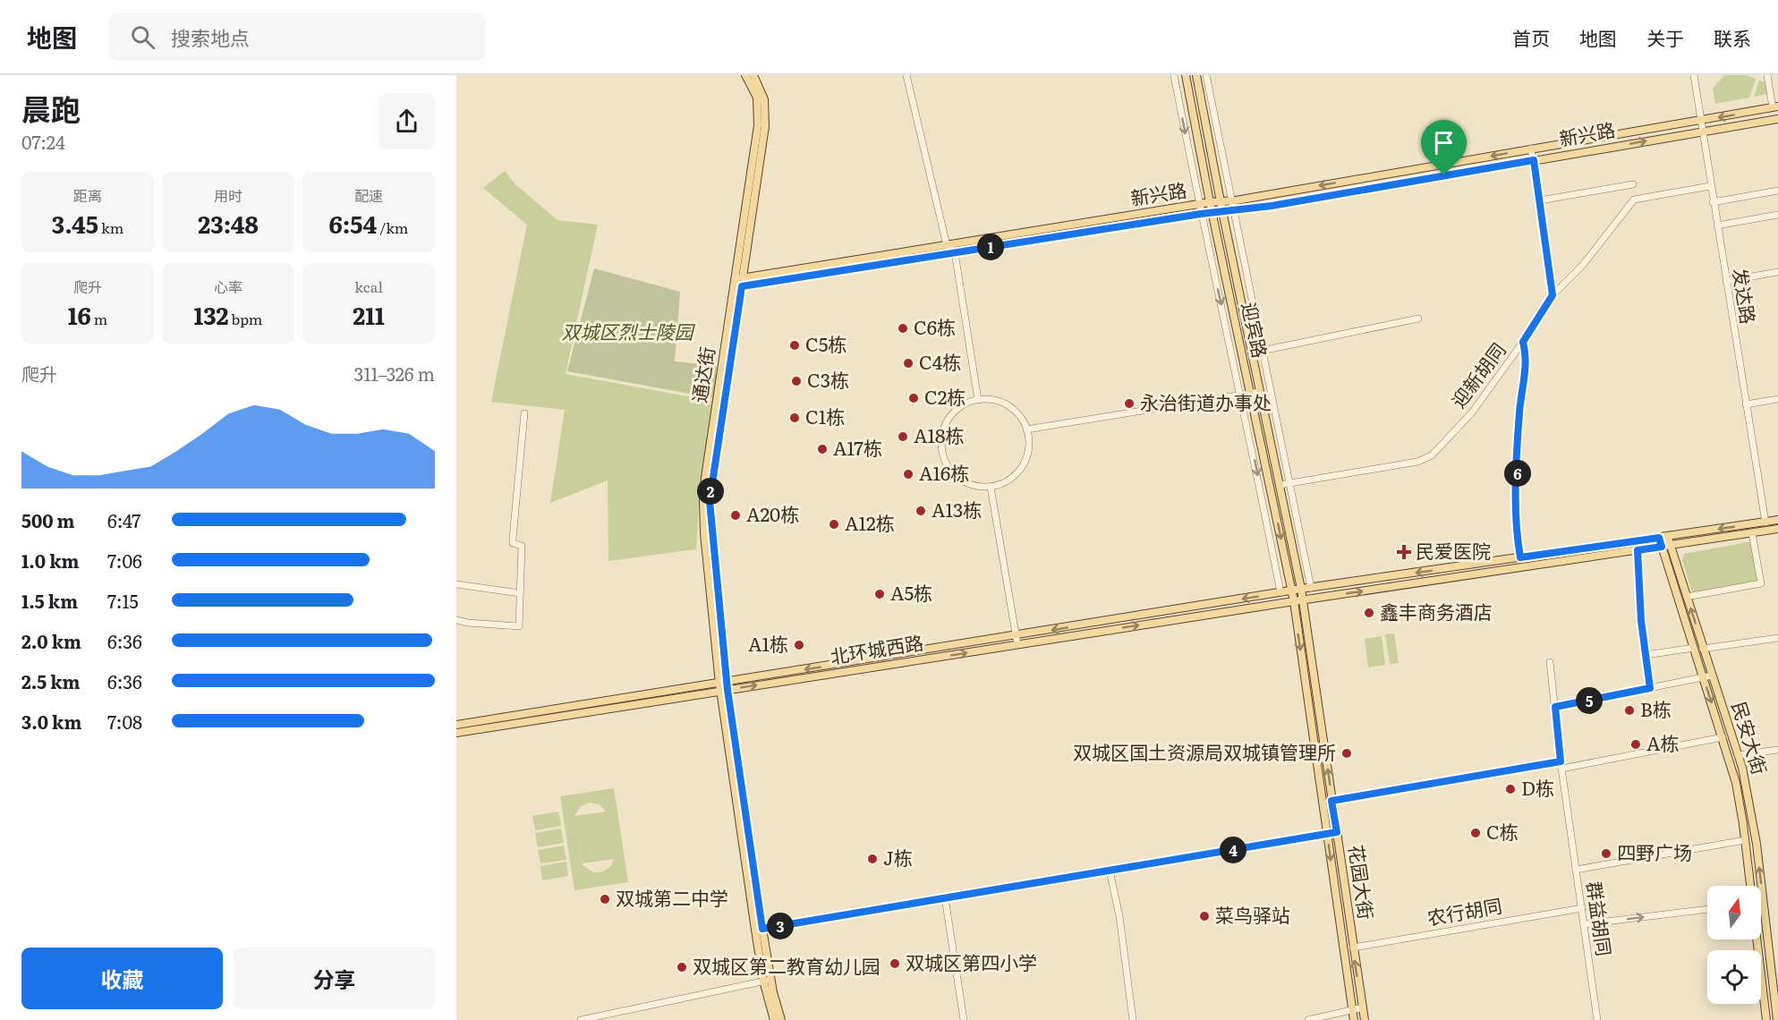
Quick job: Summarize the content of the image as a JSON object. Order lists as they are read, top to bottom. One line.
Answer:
{"streets":{"main road":["新兴路","迎宾路","通达街","北环城西路","民安大街","花园大街"],"street":["发达路","迎新胡同","农行胡同","群益胡同"]},"crossings":[["新兴路","发达路"],["新兴路","迎宾路"],["新兴路","通达街"],["发达路","迎新胡同"],["发达路","北环城西路"],["迎宾路","迎新胡同"],["迎宾路","北环城西路"],["迎宾路","花园大街"],["通达街","北环城西路"],["北环城西路","民安大街"],["北环城西路","花园大街"],["花园大街","农行胡同"],["农行胡同","群益胡同"]],"parks":["双城区烈士陵园"],"places":{"other":["C6栋","C5栋","C4栋","C3栋","C2栋","永治街道办事处","C1栋","A18栋","A17栋","A16栋","A13栋","A20栋","A12栋","A5栋","鑫丰商务酒店","A1栋","B栋","A栋","双城区国土资源局双城镇管理所","D栋","C栋","四野广场","J栋","双城第二中学","菜鸟驿站","双城区第四小学","双城区第二教育幼儿园"],"health":["民爱医院"]},"north":"top","page":{"header":"地图","search":"搜索地点","nav":["首页","地图","关于","联系"],"heading":["晨跑","07:24"],"stats":[["距离","3.45 km"],["用时","23:48"],["配速","6:54 /km"],["爬升","16 m"],["心率","132 bpm"],["kcal","211"]],"pins":["1","6","2","5","4","3"],"chart":["爬升","311–326 m"],"list":[{"name":"500 m","note":"6:47"},{"name":"1.0 km","note":"7:06"},{"name":"1.5 km","note":"7:15"},{"name":"2.0 km","note":"6:36"},{"name":"2.5 km","note":"6:36"},{"name":"3.0 km","note":"7:08"}],"buttons":["收藏","分享"]}}
